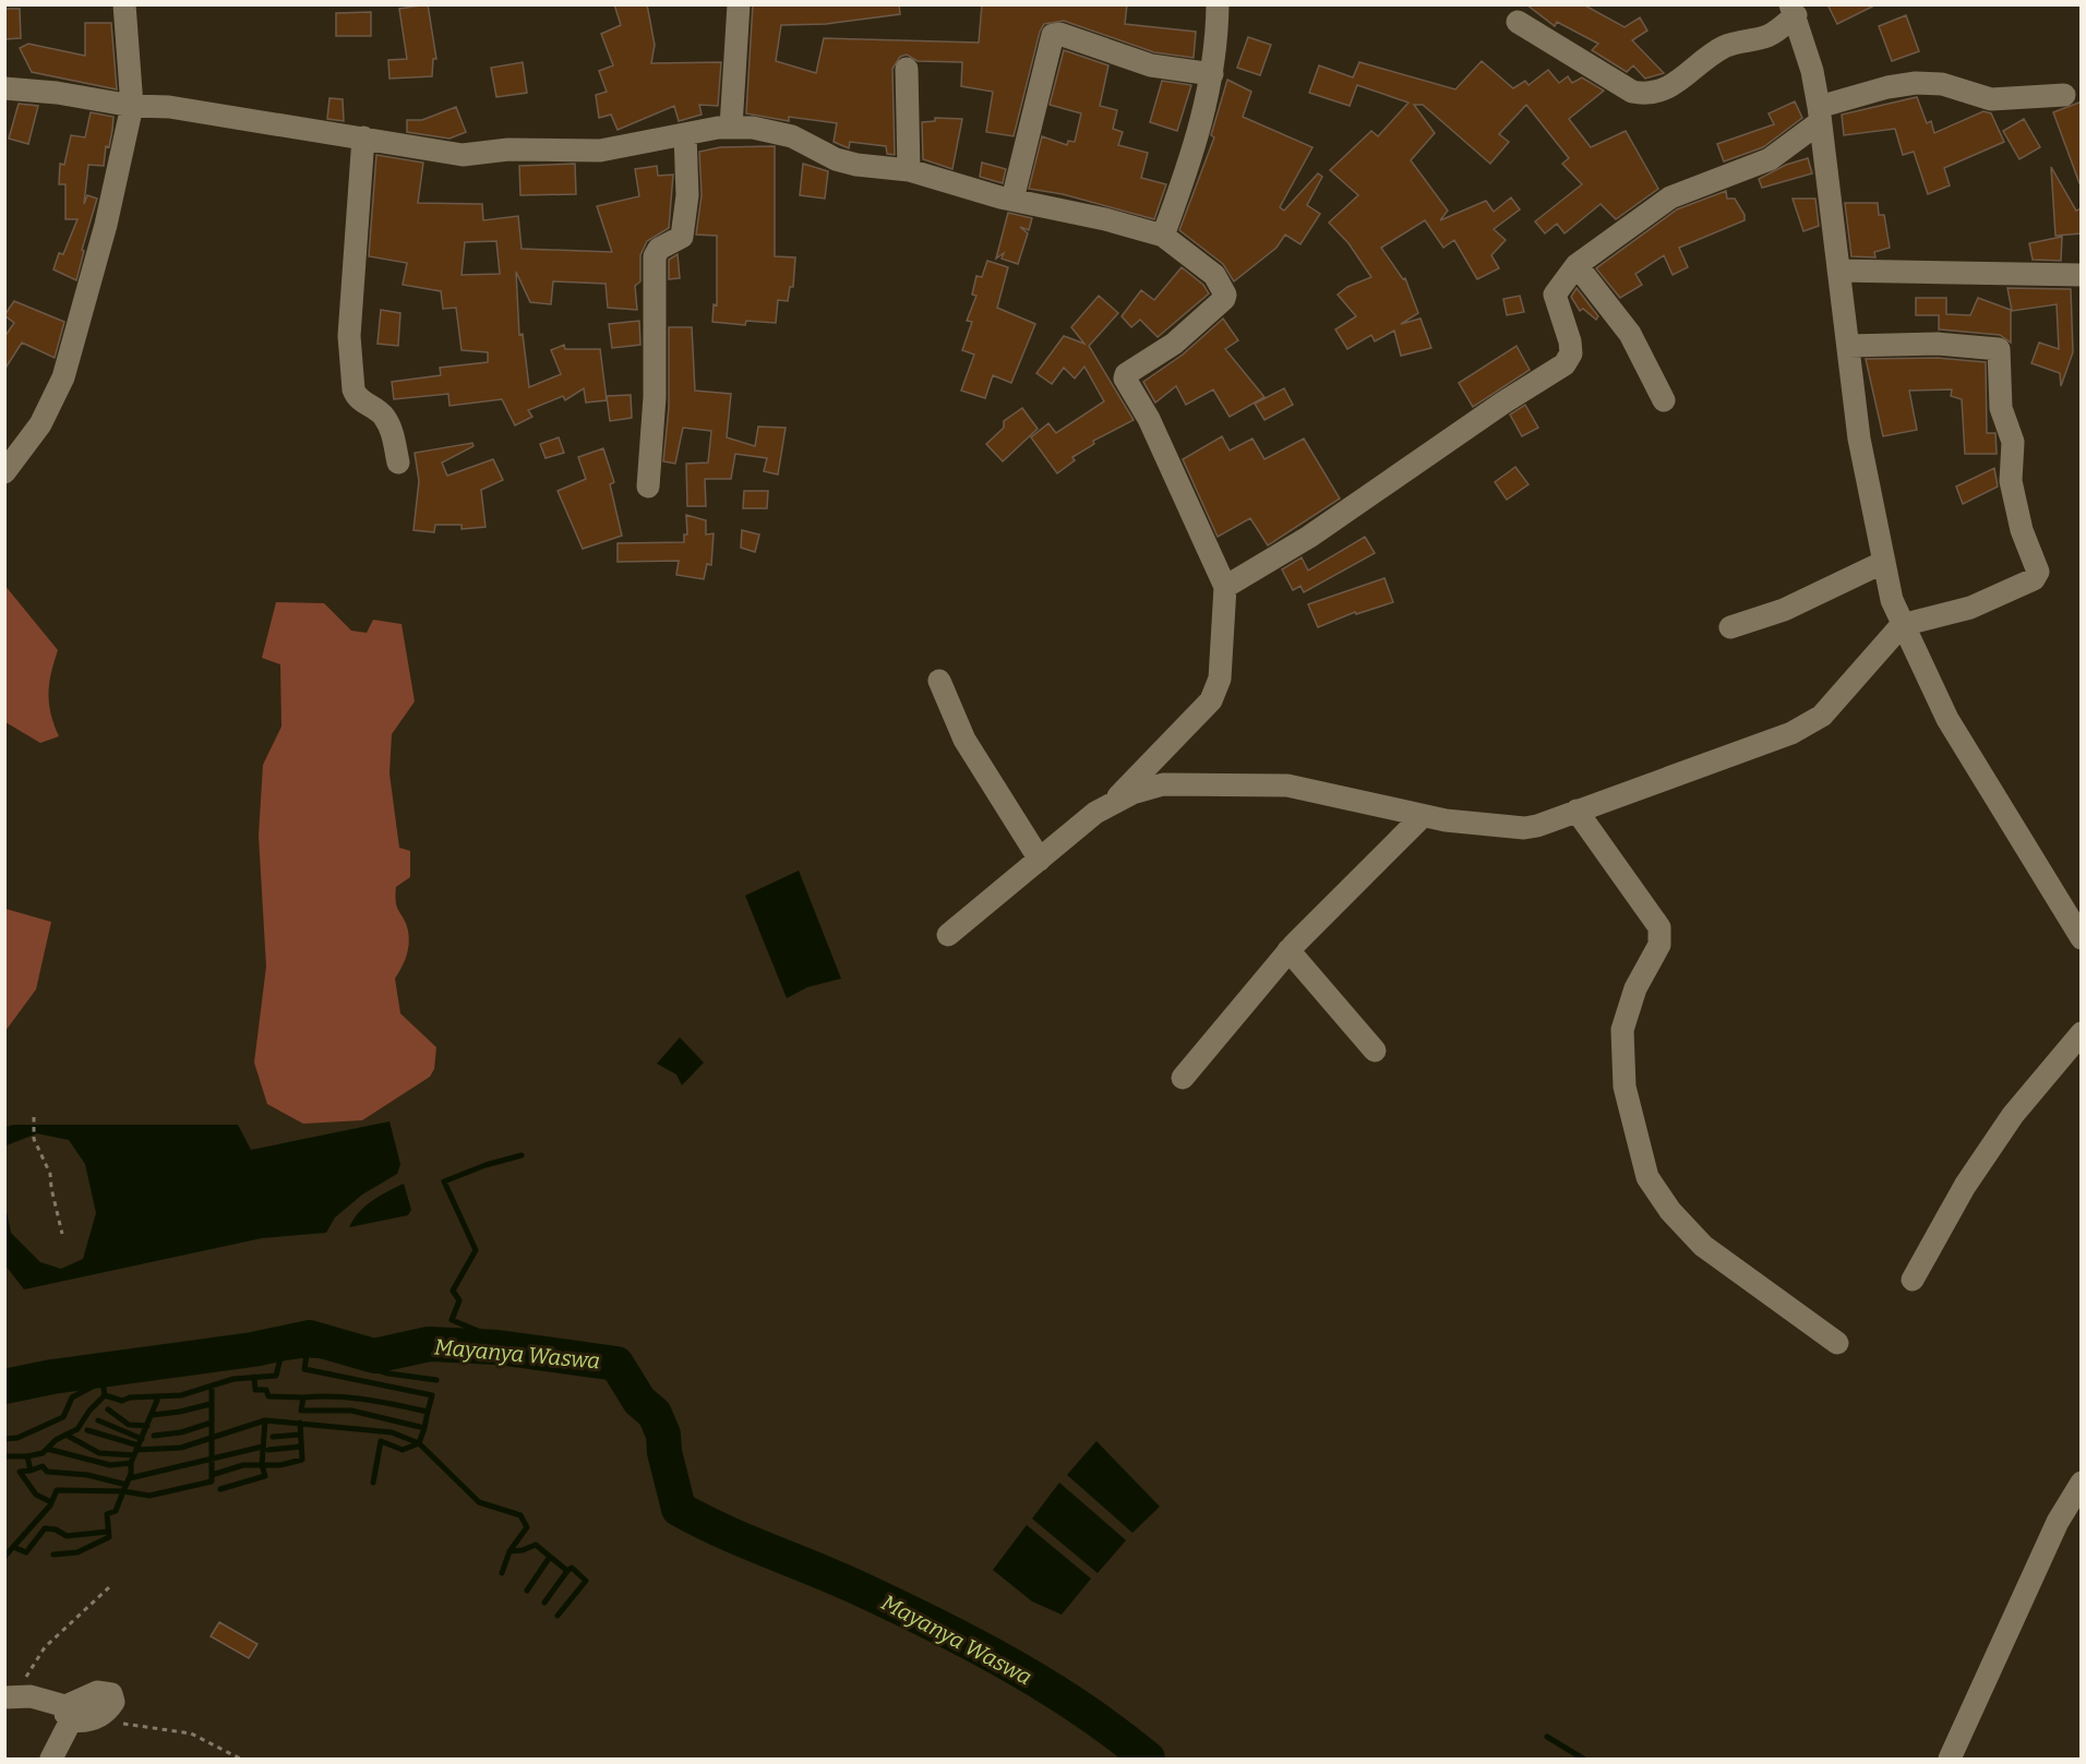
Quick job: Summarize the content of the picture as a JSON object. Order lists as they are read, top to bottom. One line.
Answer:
{"water":["Mayanya Waswa"]}
